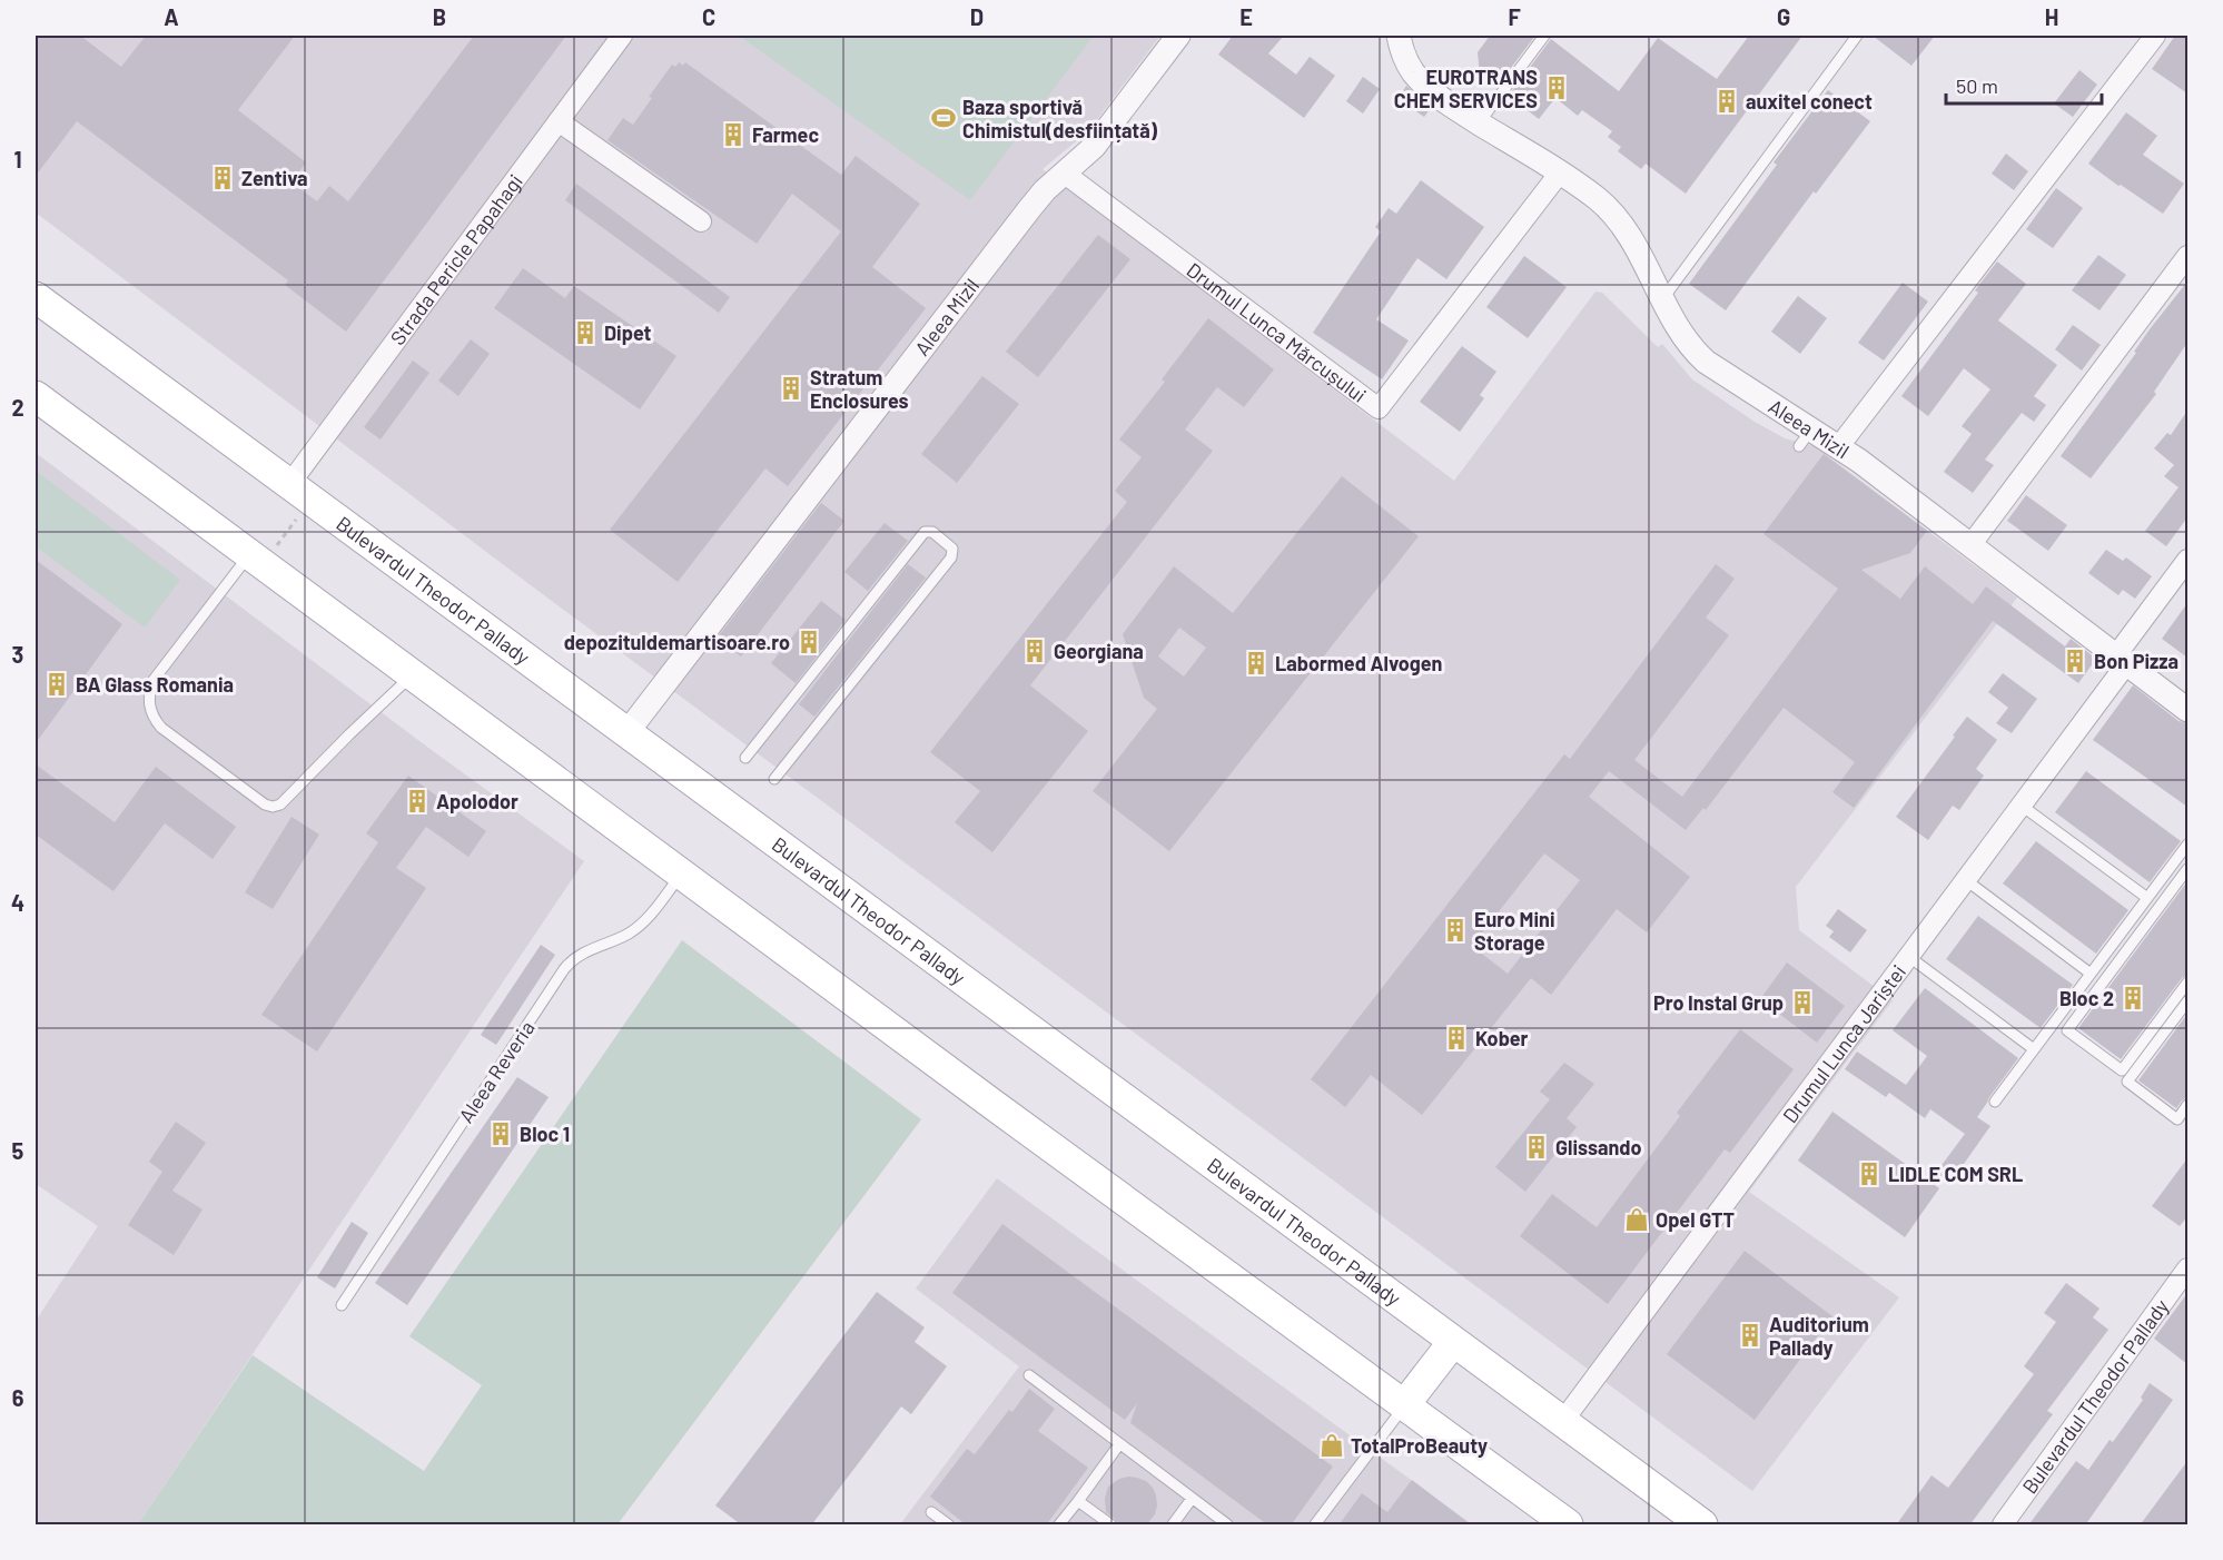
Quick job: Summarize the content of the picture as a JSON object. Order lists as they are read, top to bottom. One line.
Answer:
{"streets":{"main road":["Bulevardul Theodor Pallady"],"street":["Strada Pericle Papahagi","Aleea Mizil","Drumul Lunca Mărcușului","Drumul Lunca Jariștei"],"lane":["Aleea Reveria"]},"crossings":[["Strada Pericle Papahagi","Bulevardul Theodor Pallady"],["Aleea Mizil","Drumul Lunca Mărcușului"],["Aleea Mizil","Bulevardul Theodor Pallady"],["Aleea Mizil","Drumul Lunca Jariștei"],["Bulevardul Theodor Pallady","Drumul Lunca Jariștei"]],"places":{"building":["EUROTRANS CHEM SERVICES","auxitel conect","Farmec","Zentiva","Dipet","Stratum Enclosures","depozituldemartisoare.ro","Georgiana","Bon Pizza","Labormed Alvogen","BA Glass Romania","Apolodor","Euro Mini Storage","Bloc 2","Pro Instal Grup","Kober","Bloc 1","Glissando","LIDLE COM SRL","Auditorium Pallady"],"sports":["Baza sportivă Chimistul(desființată)"],"shop":["Opel GTT","TotalProBeauty"]},"scale_bar":"50 m","grid":{"columns":["A","B","C","D","E","F","G","H"],"rows":["1","2","3","4","5","6"]}}
